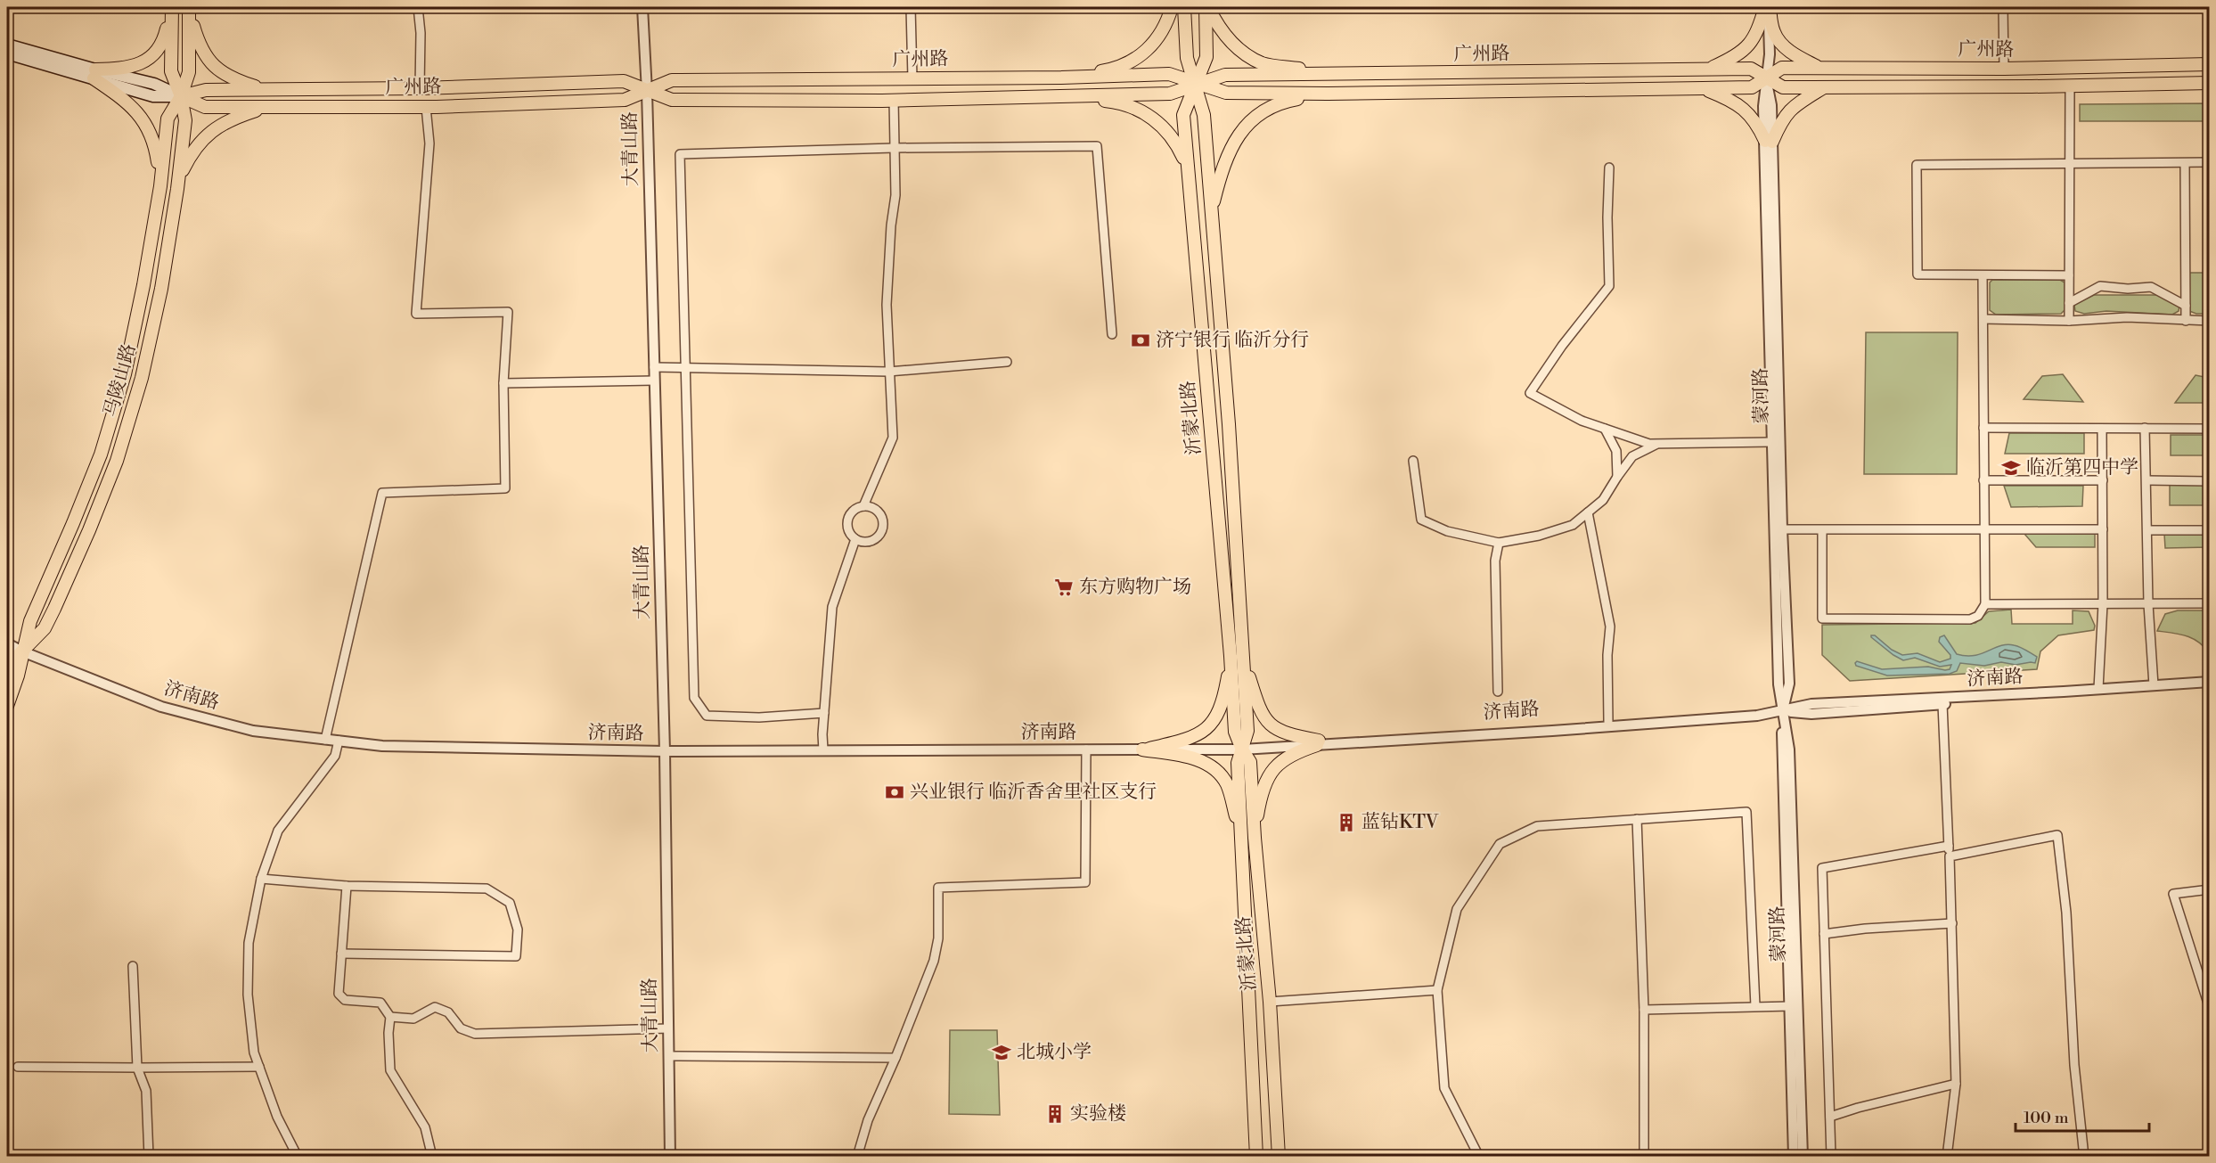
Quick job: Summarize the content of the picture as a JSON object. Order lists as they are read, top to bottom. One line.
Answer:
{"streets":{"main road":["广州路","马陵山路","沂蒙北路"],"street":["大青山路","蒙河路","济南路"]},"crossings":[["广州路","大青山路"],["广州路","马陵山路"],["广州路","蒙河路"],["广州路","沂蒙北路"],["大青山路","济南路"],["马陵山路","济南路"],["蒙河路","济南路"],["沂蒙北路","济南路"]],"places":{"bank":["济宁银行 临沂分行","兴业银行 临沂香舍里社区支行"],"school or university":["临沂第四中学","北城小学"],"supermarket":["东方购物广场"],"building":["蓝钻KTV","实验楼"]},"scale_bar":"100 m"}
